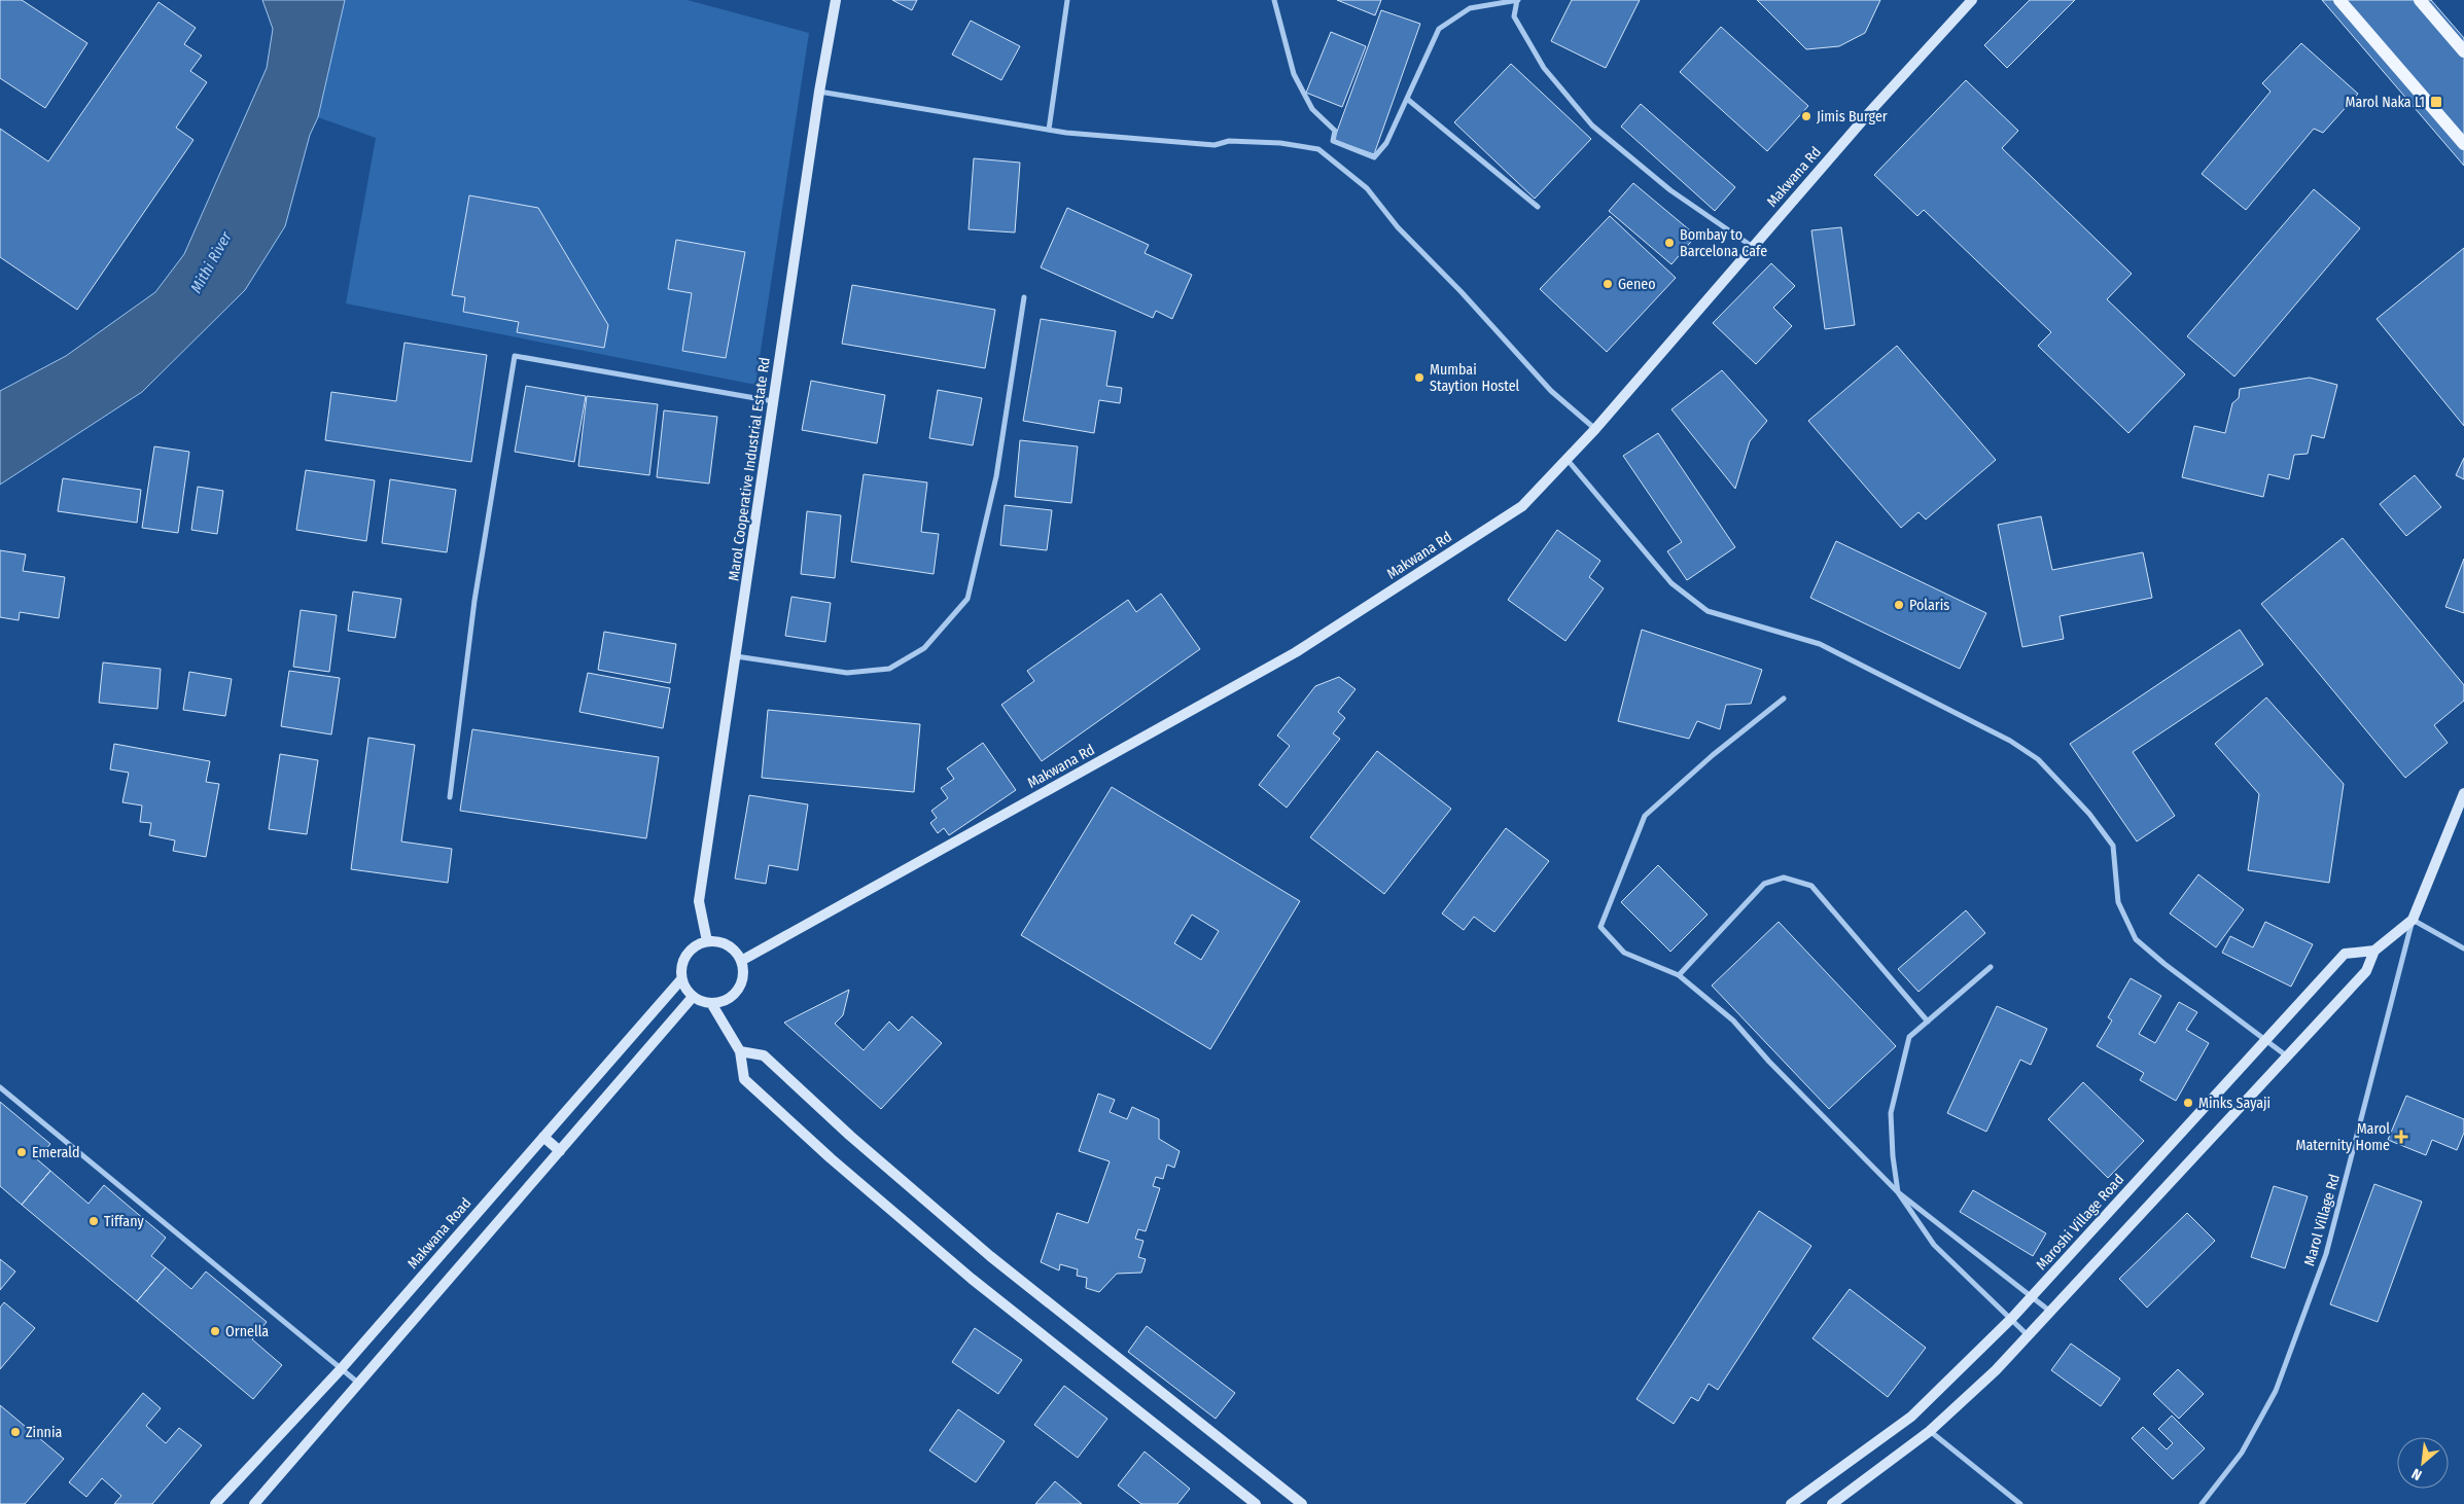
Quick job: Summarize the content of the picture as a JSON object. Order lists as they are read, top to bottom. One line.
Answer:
{"streets":{"street":["Makwana Rd","Marol Cooperative Industrial Estate Rd","Marol Village Rd","Maroshi Village Road","Makwana Road"]},"crossings":[["Makwana Rd","Marol Cooperative Industrial Estate Rd"],["Makwana Rd","Makwana Road"],["Marol Cooperative Industrial Estate Rd","Makwana Road"]],"water":["Mithi River"],"places":{"transit":["Marol Naka L1"],"other":["Jimis Burger","Bombay to Barcelona Cafe","Geneo","Mumbai Staytion Hostel","Polaris","Minks Sayaji","Emerald","Tiffany","Ornella","Zinnia"],"health":["Marol Maternity Home"]},"north":"bottom left"}
